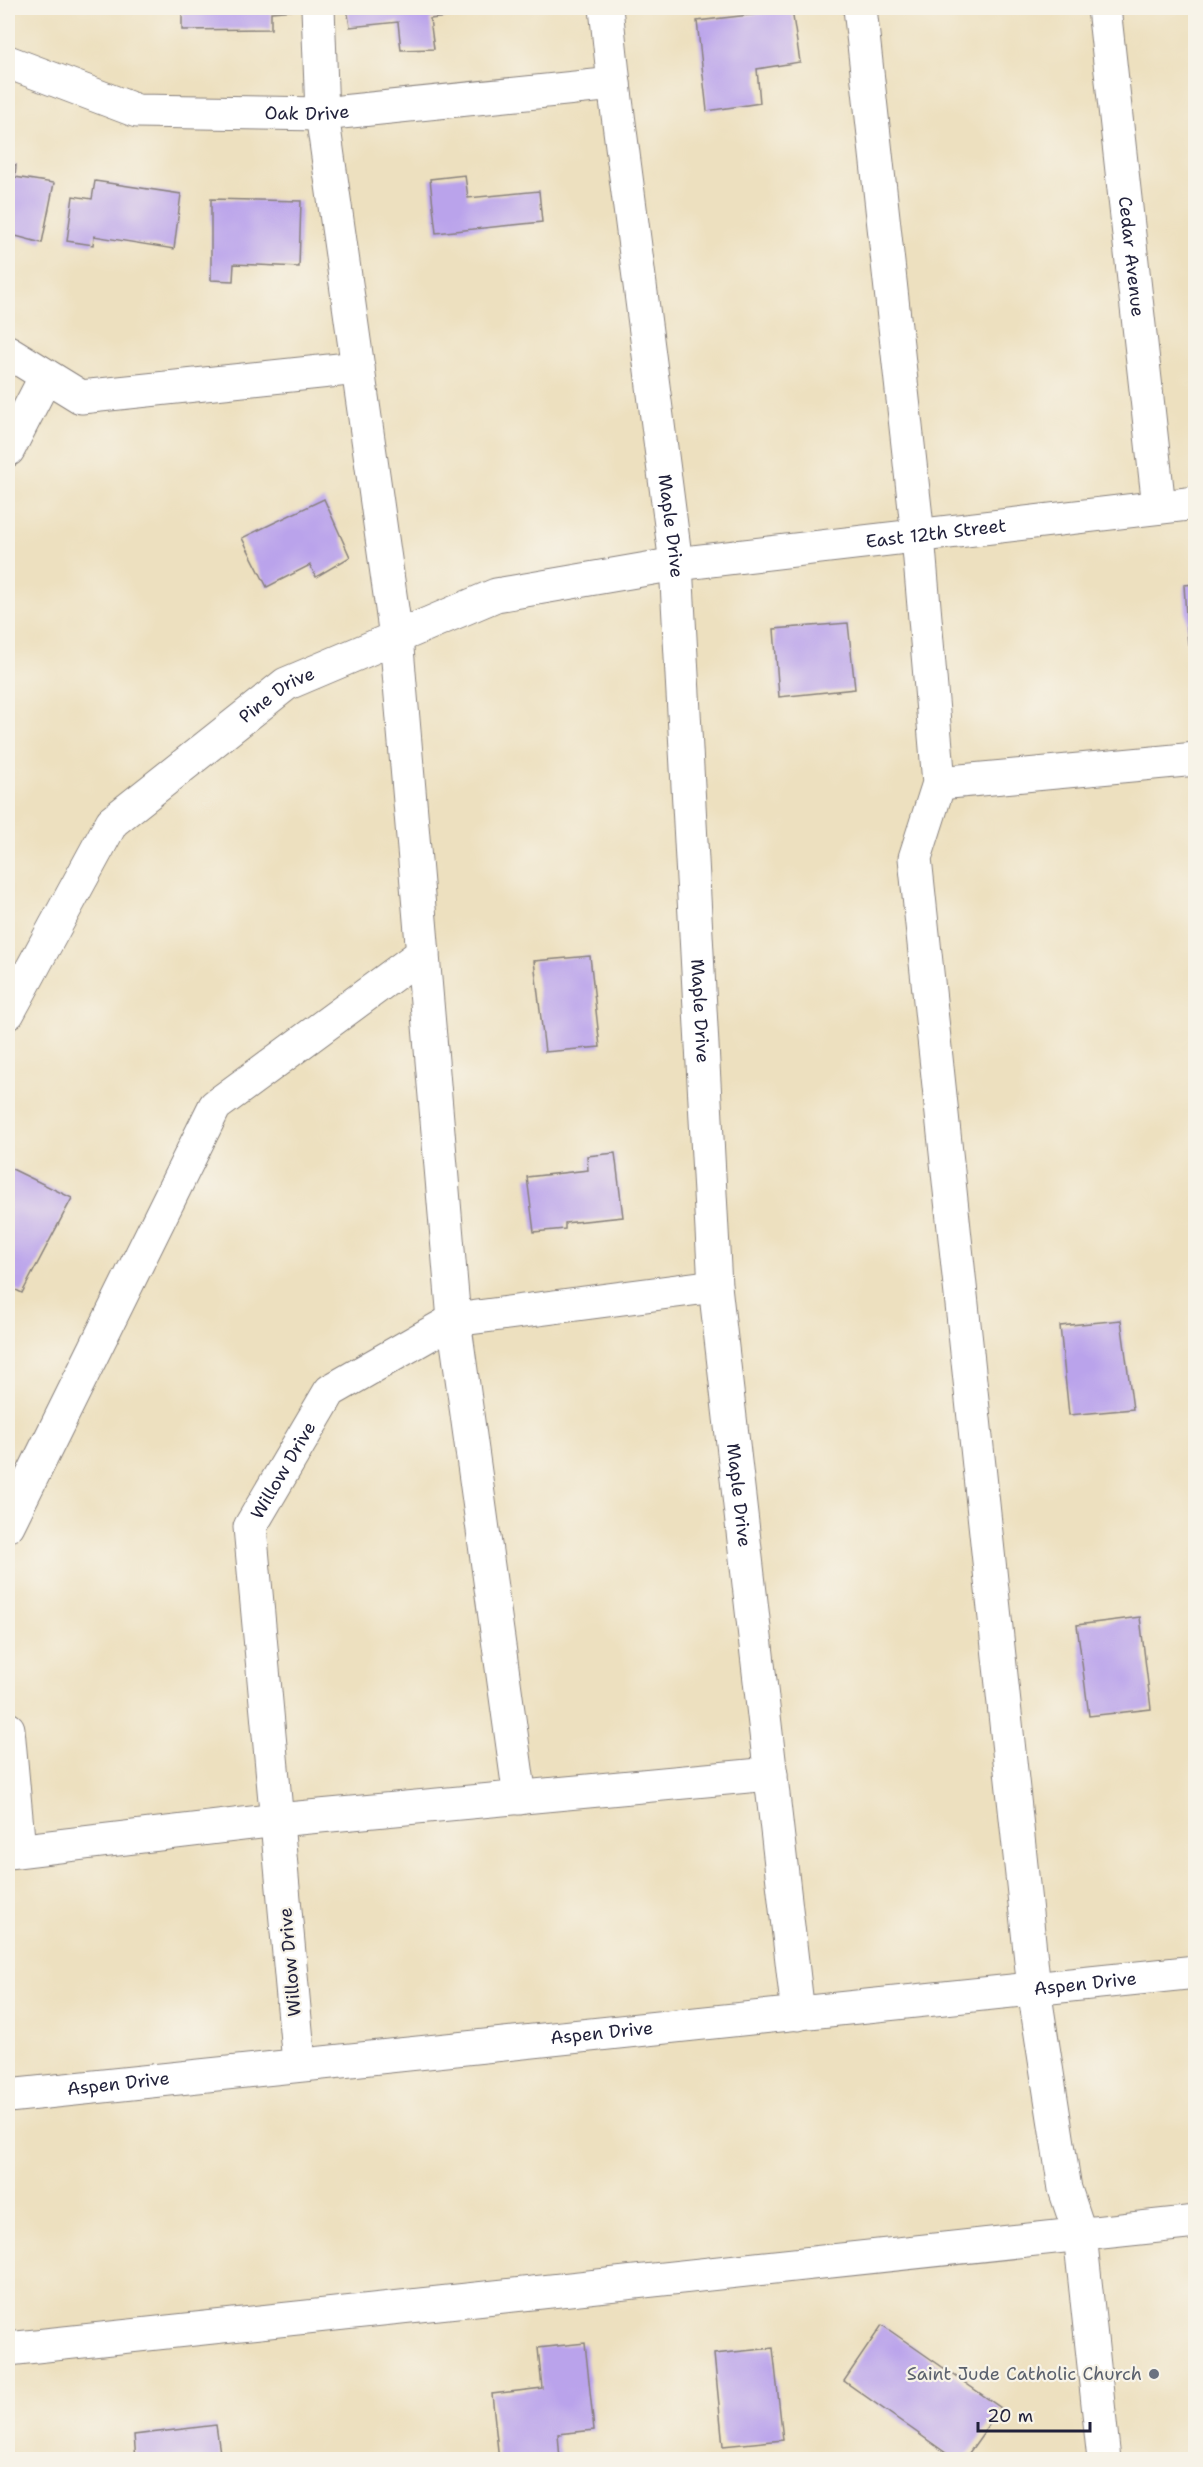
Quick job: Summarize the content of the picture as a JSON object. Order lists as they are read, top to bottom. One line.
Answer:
{"streets":{"street":["Oak Drive","Cedar Avenue","Maple Drive","East 12th Street","Pine Drive","Willow Drive","Aspen Drive"]},"crossings":[["Oak Drive","Maple Drive"],["Cedar Avenue","East 12th Street"],["Maple Drive","East 12th Street"],["Maple Drive","Pine Drive"],["Maple Drive","Willow Drive"],["Maple Drive","Aspen Drive"],["East 12th Street","Pine Drive"],["Willow Drive","Aspen Drive"]],"places":["Saint Jude Catholic Church"],"scale_bar":"20 m"}
